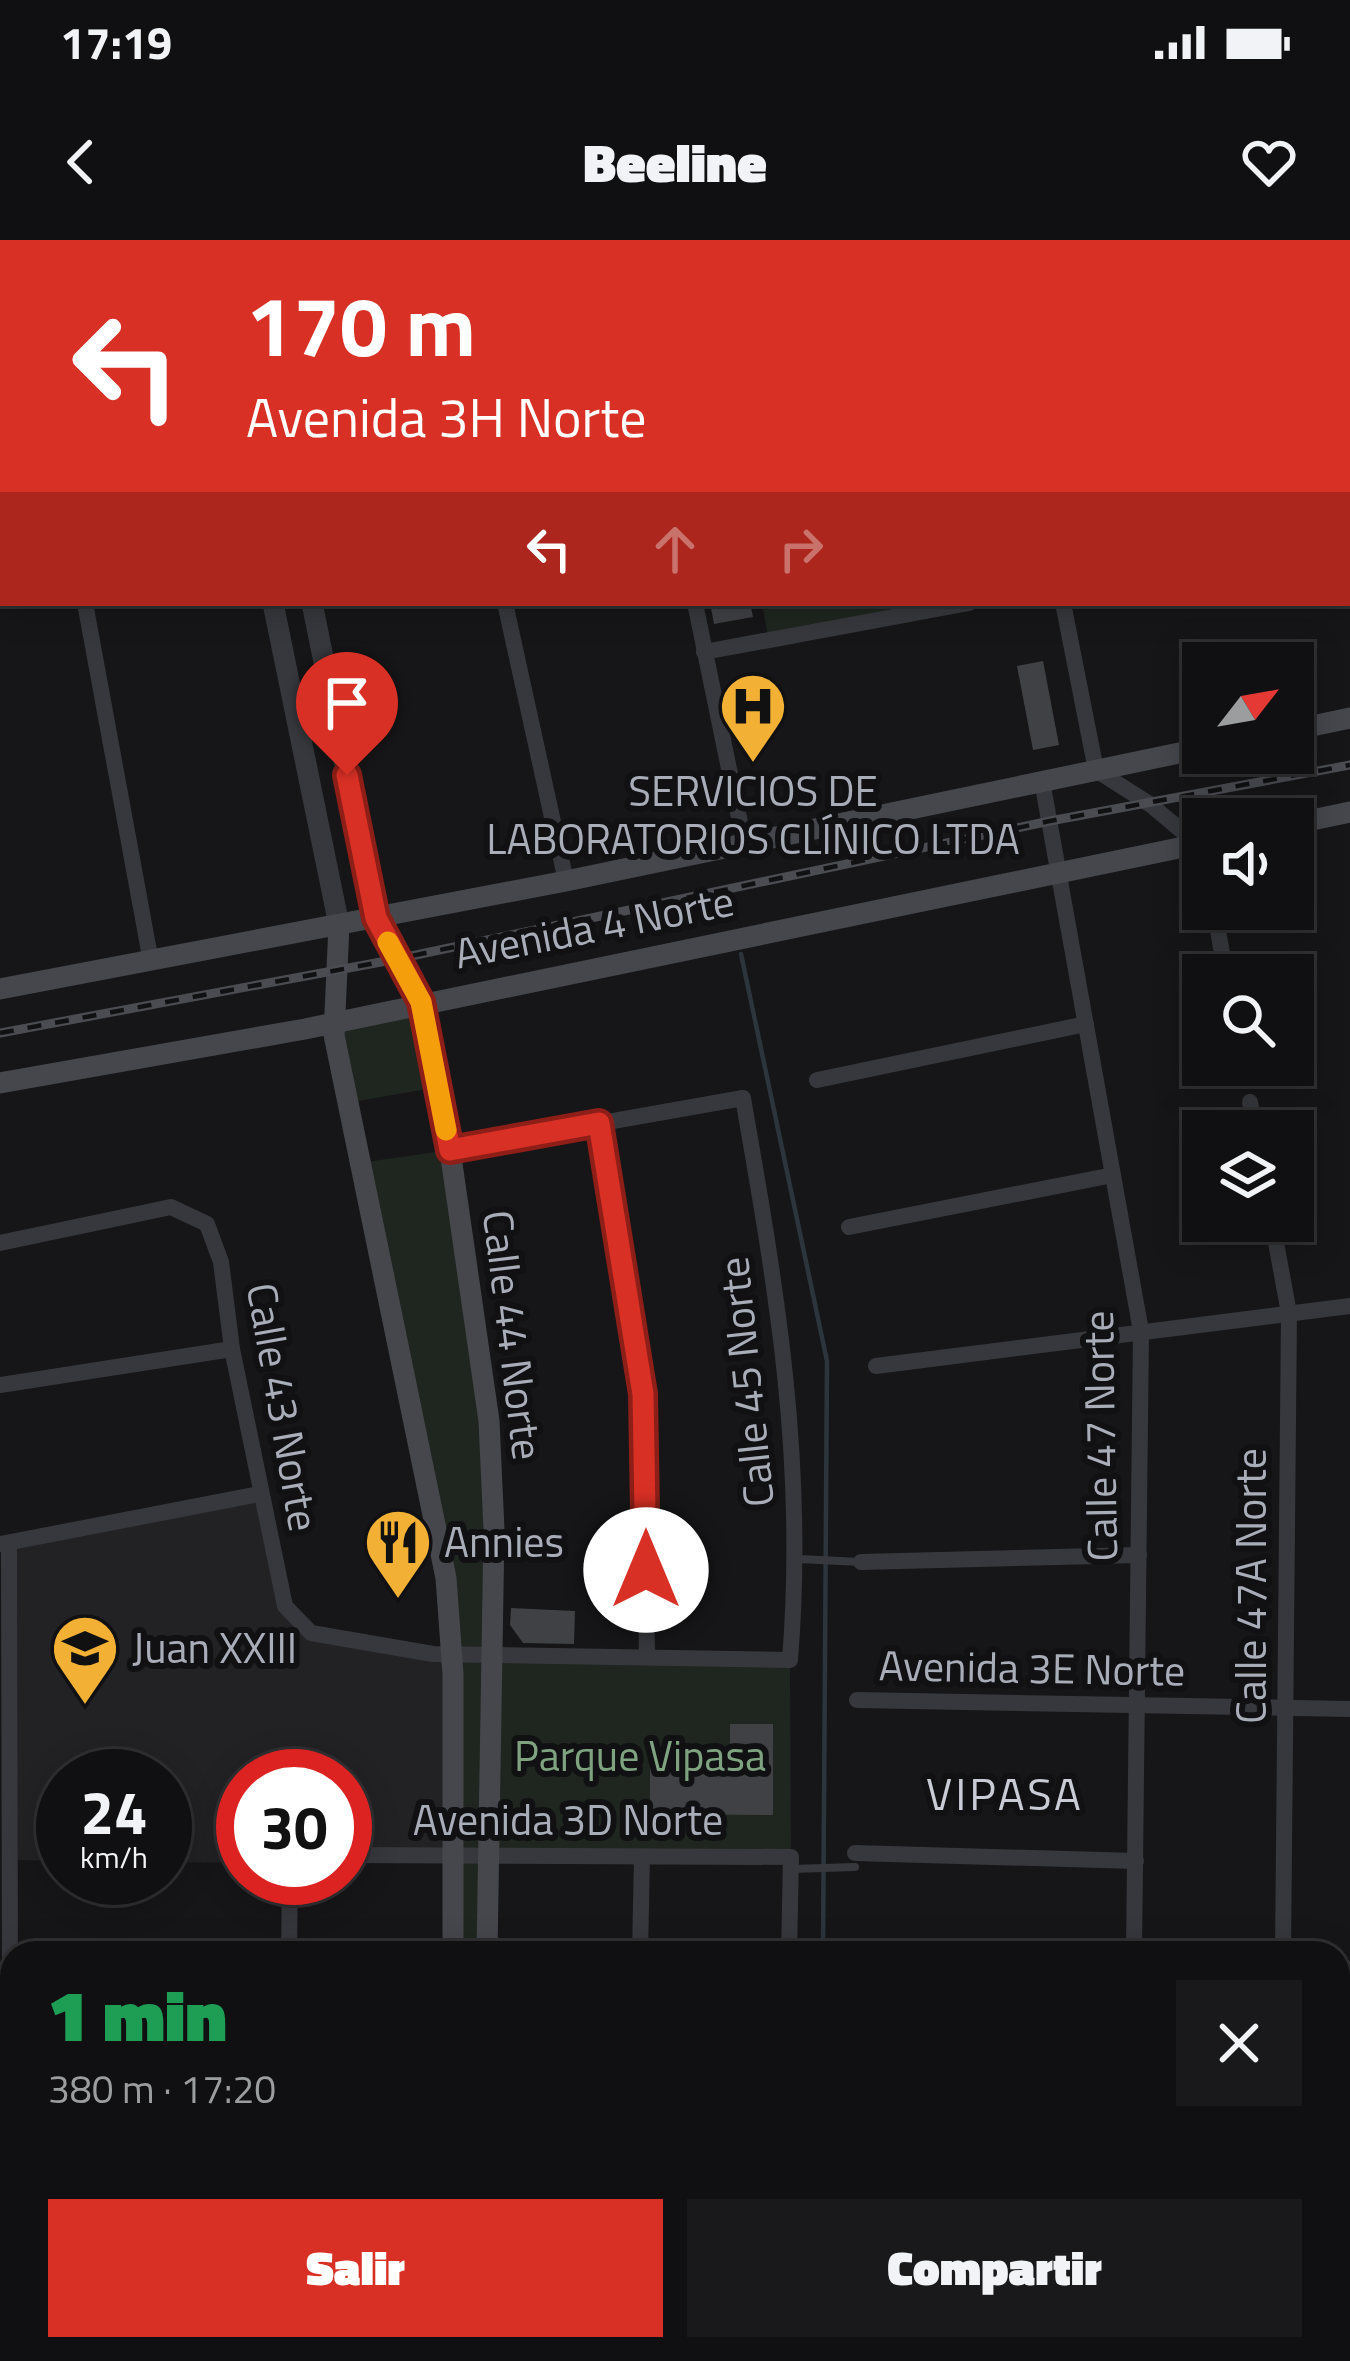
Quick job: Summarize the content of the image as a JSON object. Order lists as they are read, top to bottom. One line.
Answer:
{"streets":{"main road":["Avenida 4 Norte","Calle 44 Norte"],"street":["Calle 45 Norte","Calle 43 Norte","Calle 47 Norte","Calle 47A Norte","Avenida 3E Norte","Avenida 3D Norte"]},"crossings":[["Avenida 4 Norte","Calle 44 Norte"],["Avenida 4 Norte","Calle 47 Norte"],["Calle 44 Norte","Avenida 3D Norte"],["Calle 47 Norte","Avenida 3E Norte"],["Calle 47A Norte","Avenida 3E Norte"]],"districts":["VIPASA"],"parks":["Parque Vipasa"],"places":{"hospital":["SERVICIOS DE LABORATORIOS CLÍNICO LTDA"],"restaurant":["Annies"],"school or university":["Juan XXIII"]},"north":"top right","page":{"status":"17:19","header":"Beeline","turn":["170 m","Avenida 3H Norte"],"speed":"24 km/h","limit":"30","heading":["1 min","380 m · 17:20"],"buttons":["Salir","Compartir"]}}
